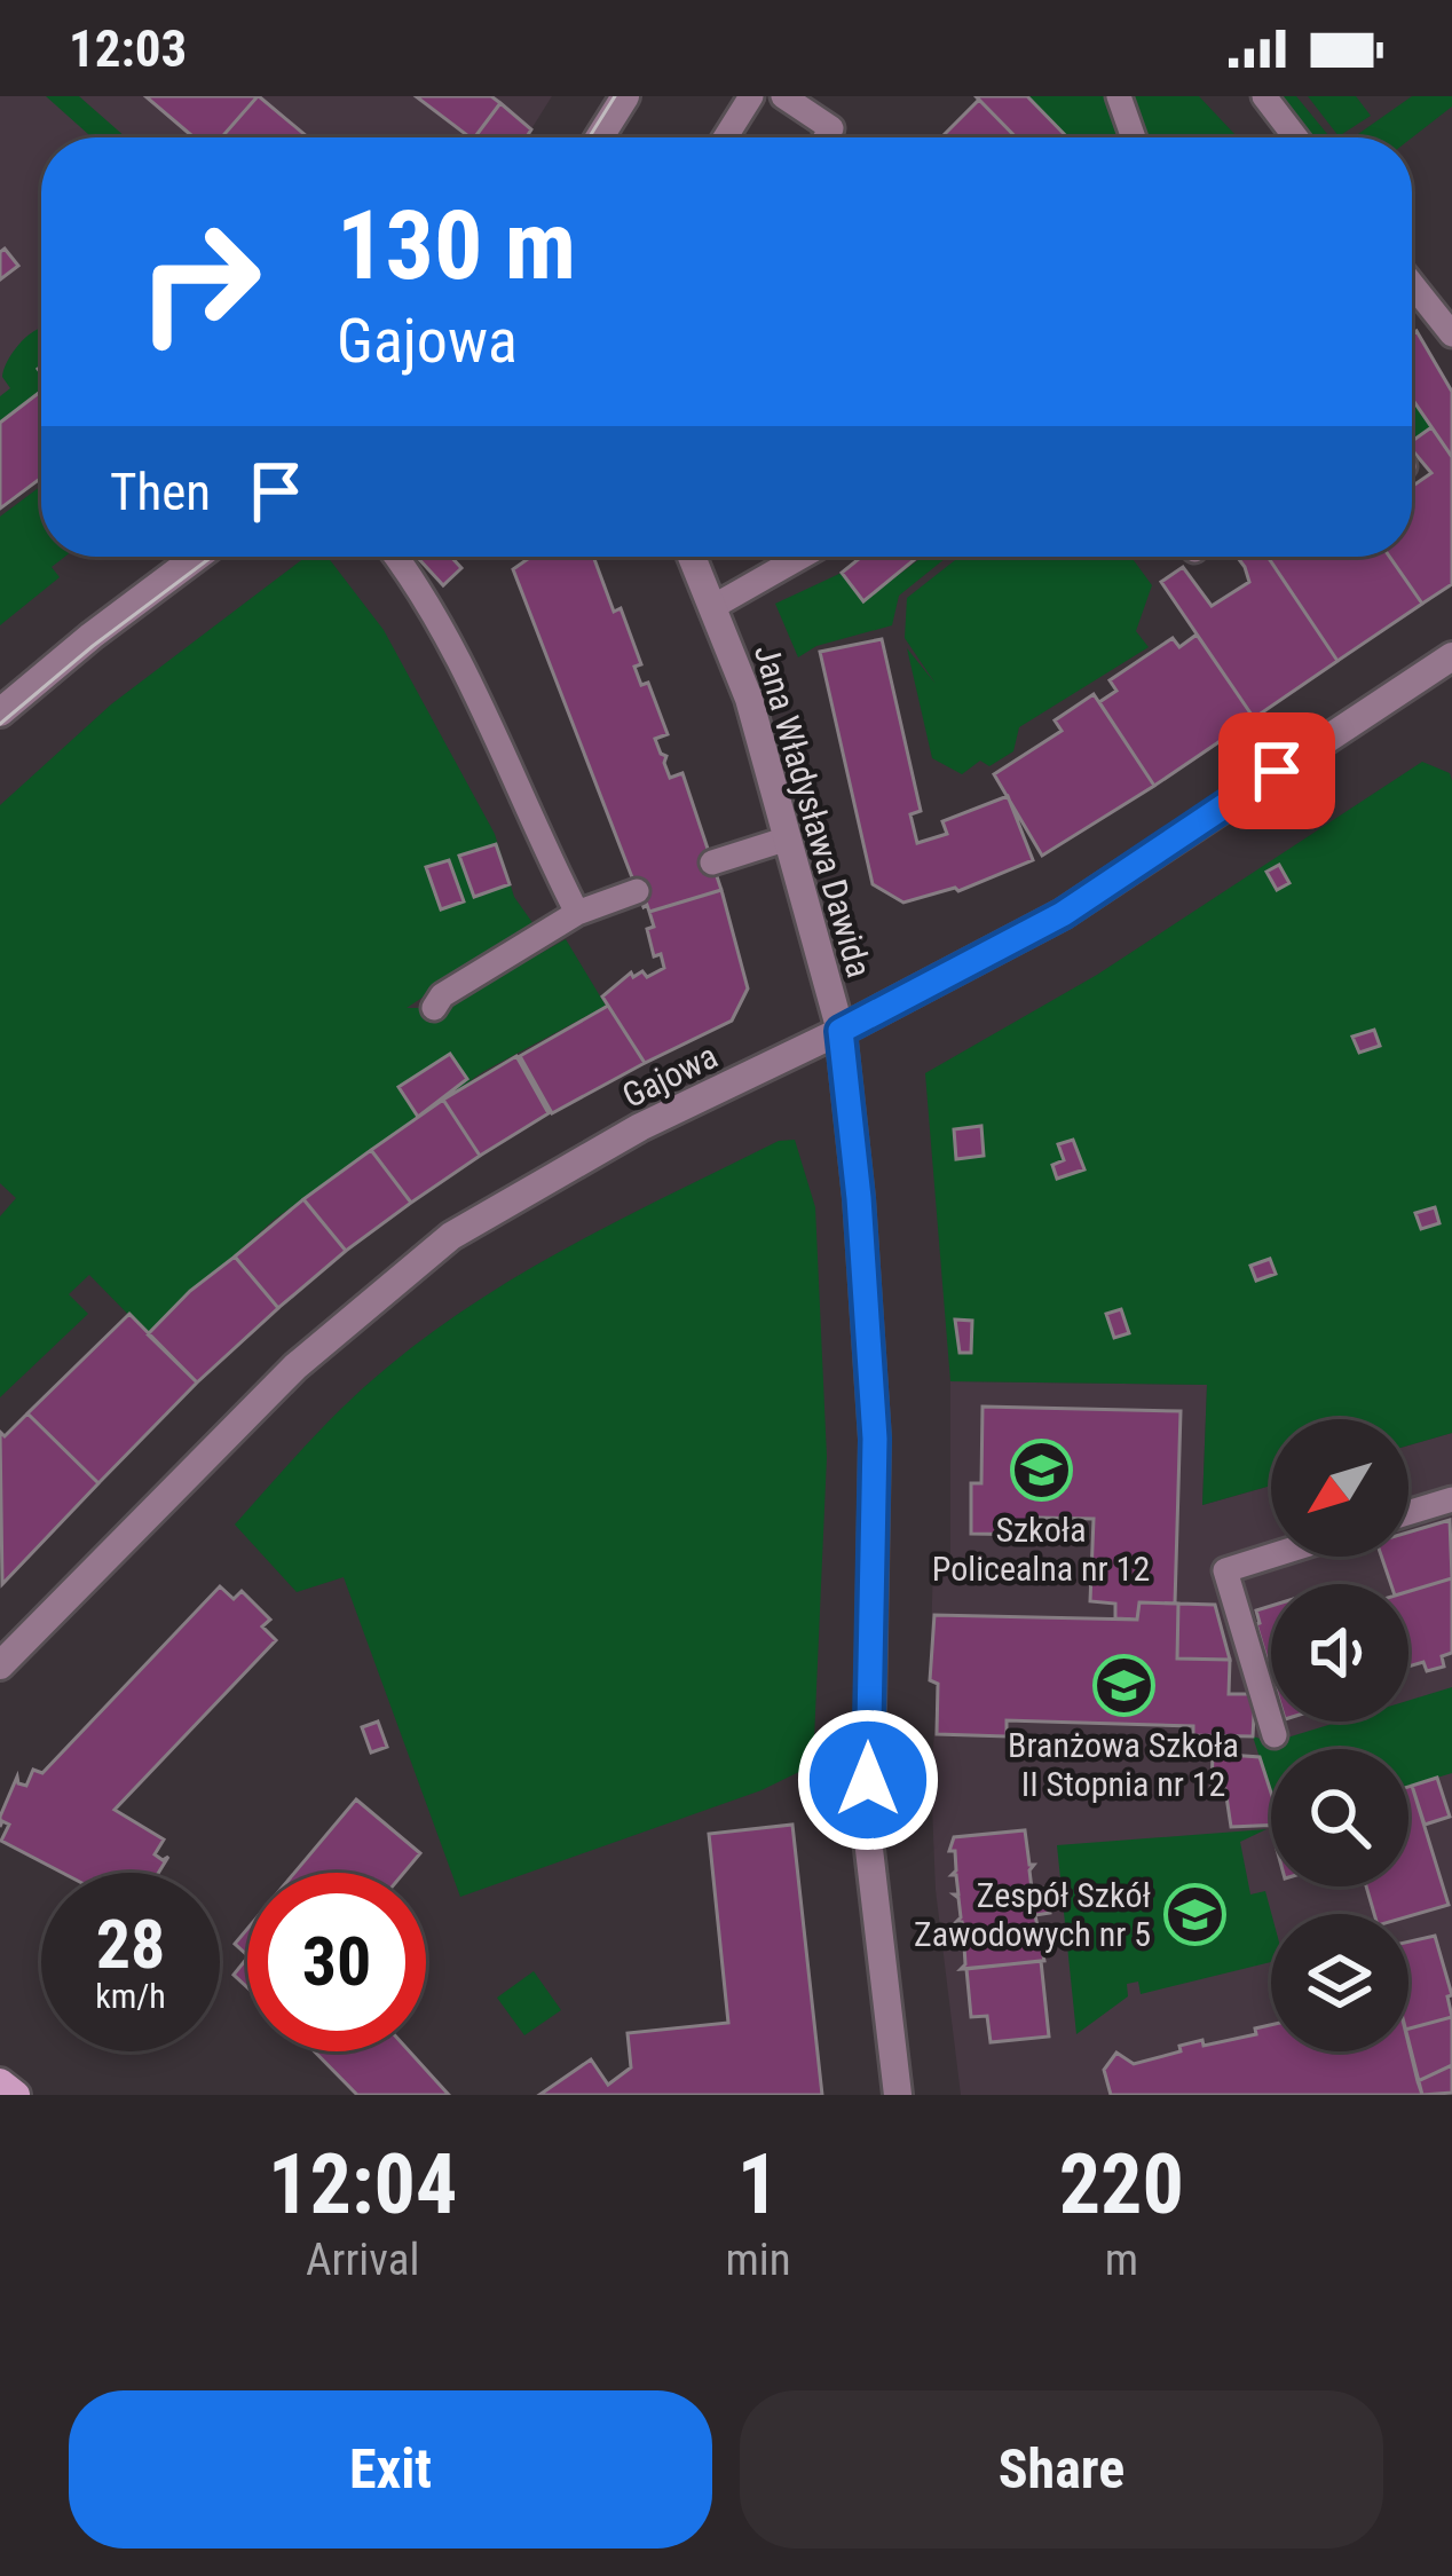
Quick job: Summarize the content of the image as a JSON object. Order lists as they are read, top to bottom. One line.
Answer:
{"streets":{"street":["Jana Władysława Dawida","Gajowa"]},"crossings":[["Jana Władysława Dawida","Gajowa"]],"places":{"school or university":["Szkoła Policealna nr 12","Branżowa Szkoła II Stopnia nr 12","Zespół Szkół Zawodowych nr 5"]},"north":"bottom left","page":{"status":"12:03","turn":["130 m","Gajowa"],"then":"Then","speed":"28 km/h","limit":"30","eta":["12:04","Arrival","1","min","220","m"],"buttons":["Exit","Share"]}}
